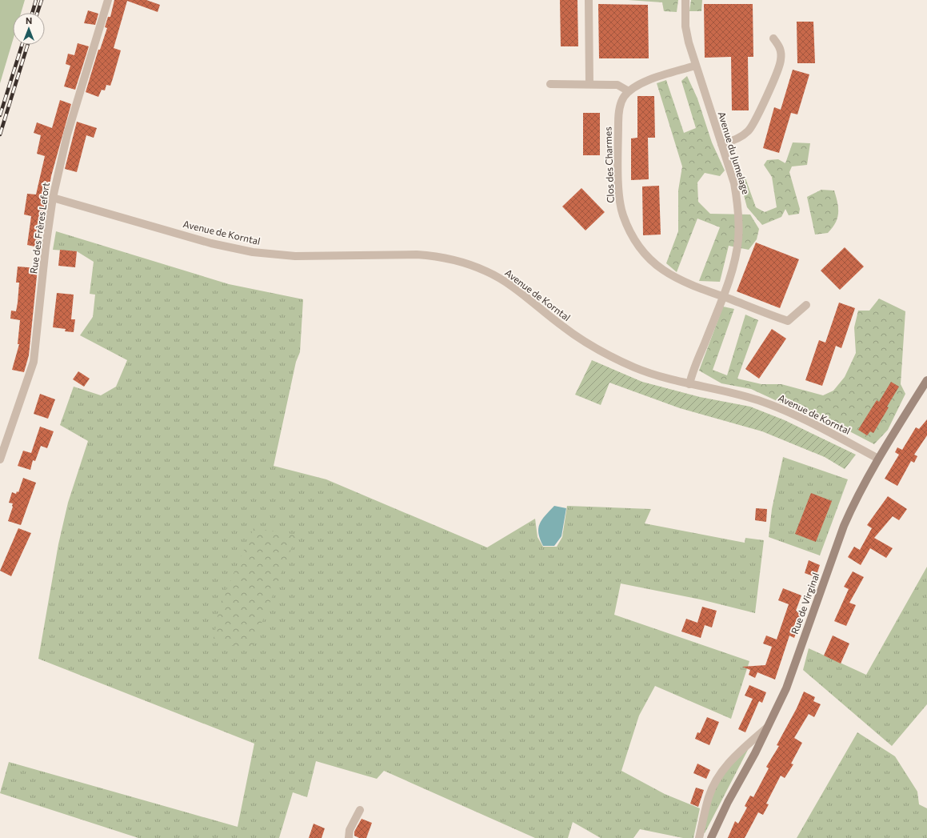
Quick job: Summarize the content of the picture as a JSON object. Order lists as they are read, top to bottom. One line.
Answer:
{"streets":{"street":["Avenue du Jumelage","Clos des Charmes","Rue des Frères Lefort","Avenue de Korntal","Rue de Virginal"]},"crossings":[["Avenue du Jumelage","Clos des Charmes"],["Avenue du Jumelage","Avenue de Korntal"],["Rue des Frères Lefort","Avenue de Korntal"],["Avenue de Korntal","Rue de Virginal"]],"north":"top"}
